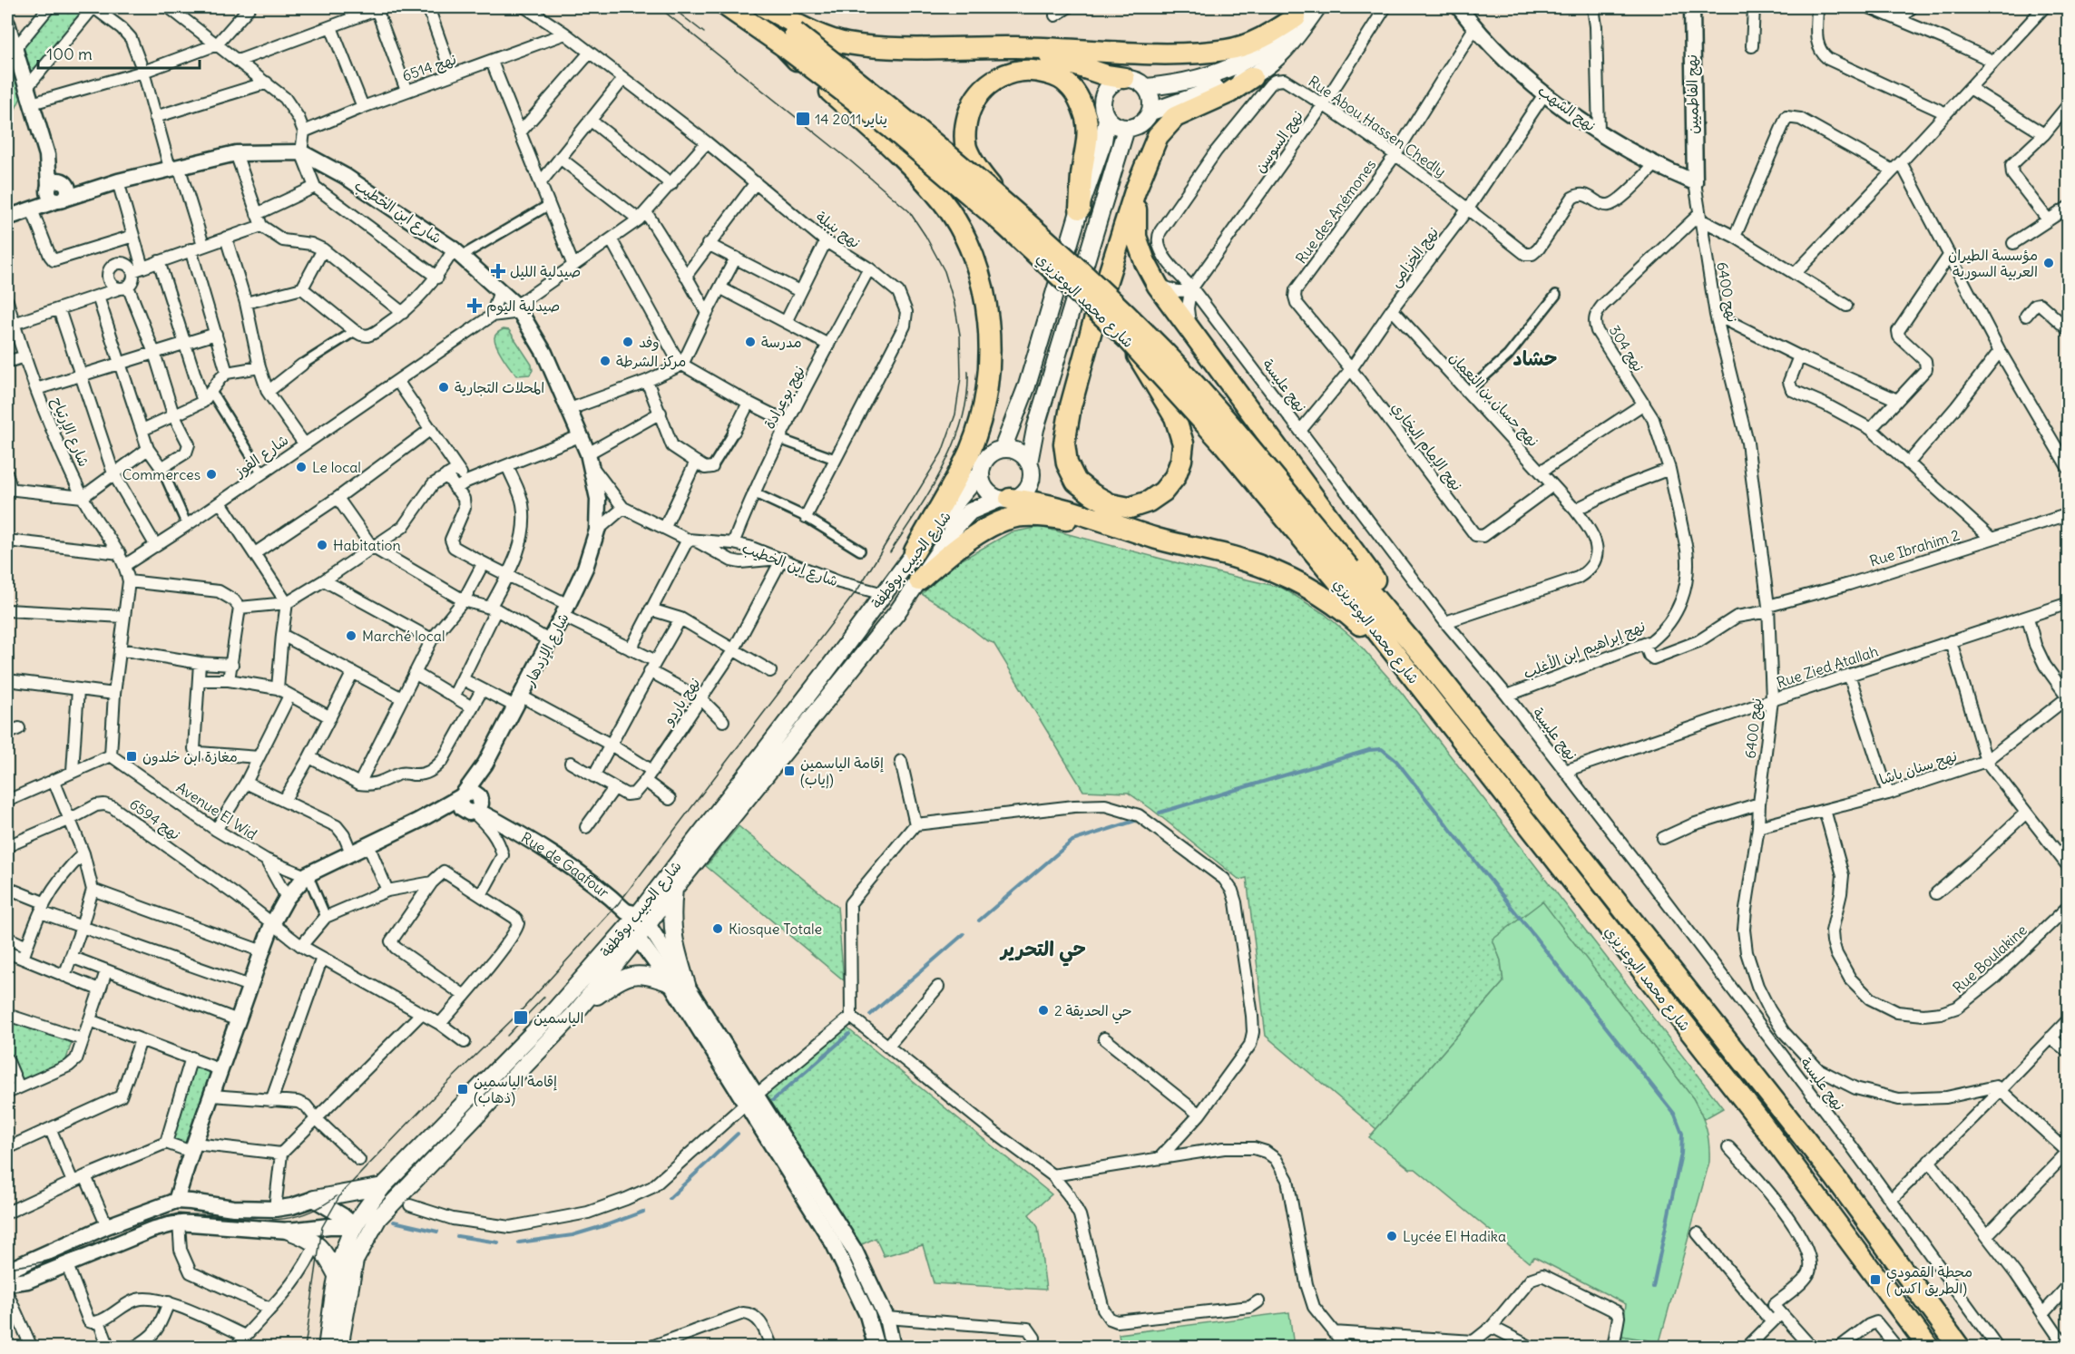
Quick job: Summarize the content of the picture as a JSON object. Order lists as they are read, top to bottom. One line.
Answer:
{"streets":{"highway":["شارع محمد البوعزيزي"],"main road":["شارع الحبيب بوقطفة"],"street":["نهج 6514","نهج الفاطميين","نهج الشهب","Rue Abou Hassen Chedly","نهج السوسن","شارع ابن الخطيب","Rue des Anémones","نهج بنبلة","نهج الخزامى","نهج 6400","نهج 304","نهج عليسة","نهج بوعرادة","نهج حسان بن النعمان","شارع الإرتياح","نهج الإمام البخاري","شارع الفوز","Rue Ibrahim 2","شارع الإزدهار","نهج إبراهيم ابن الأغلب","Rue Zied Atallah","نهج باردو","نهج سنان باشا","Avenue El Wid","نهج 6594","Rue de Gaafour","Rue Boulakine"]},"crossings":[["نهج 6514","نهج بنبلة"],["نهج الفاطميين","نهج الشهب"],["نهج الفاطميين","نهج 6400"],["نهج الشهب","Rue Abou Hassen Chedly"],["نهج الشهب","Rue des Anémones"],["نهج الشهب","نهج الخزامى"],["نهج الشهب","نهج 6400"],["Rue Abou Hassen Chedly","نهج السوسن"],["Rue Abou Hassen Chedly","Rue des Anémones"],["Rue Abou Hassen Chedly","نهج الخزامى"],["Rue Abou Hassen Chedly","نهج عليسة"],["نهج السوسن","نهج عليسة"],["شارع ابن الخطيب","نهج بوعرادة"],["شارع ابن الخطيب","شارع الفوز"],["شارع ابن الخطيب","شارع الحبيب بوقطفة"],["شارع ابن الخطيب","شارع الإزدهار"],["شارع ابن الخطيب","نهج باردو"],["Rue des Anémones","نهج الإمام البخاري"],["نهج بنبلة","نهج بوعرادة"],["نهج الخزامى","نهج عليسة"],["نهج الخزامى","نهج حسان بن النعمان"],["نهج الخزامى","نهج الإمام البخاري"],["نهج 6400","نهج 304"],["نهج 6400","Rue Ibrahim 2"],["نهج 6400","Rue Zied Atallah"],["نهج 6400","نهج سنان باشا"],["نهج 304","نهج إبراهيم ابن الأغلب"],["نهج عليسة","نهج حسان بن النعمان"],["نهج عليسة","نهج إبراهيم ابن الأغلب"],["نهج عليسة","Rue Zied Atallah"],["نهج حسان بن النعمان","نهج الإمام البخاري"],["شارع الإرتياح","شارع الفوز"],["Rue Ibrahim 2","نهج إبراهيم ابن الأغلب"],["شارع الحبيب بوقطفة","Rue de Gaafour"],["شارع الإزدهار","Rue de Gaafour"],["نهج سنان باشا","Rue Boulakine"]],"districts":["حشاد","حي التحرير"],"places":{"transit":["14 يناير 2011","مغازة ابن خلدون","إقامة الياسمين (إياب)","الياسمين","إقامة الياسمين (ذهاب)","محطة القمودي ( الطريق اكس)"],"other":["مؤسسة الطيران العربية السورية","وفد","مدرسة","مركز الشرطة","المحلات التجارية","Le local","Commerces","Habitation","Marché local","Kiosque Totale","حي الحديقة 2","Lycée El Hadika"],"health":["صيدلية الليل","صيدلية اليوم"]},"scale_bar":"100 m"}
